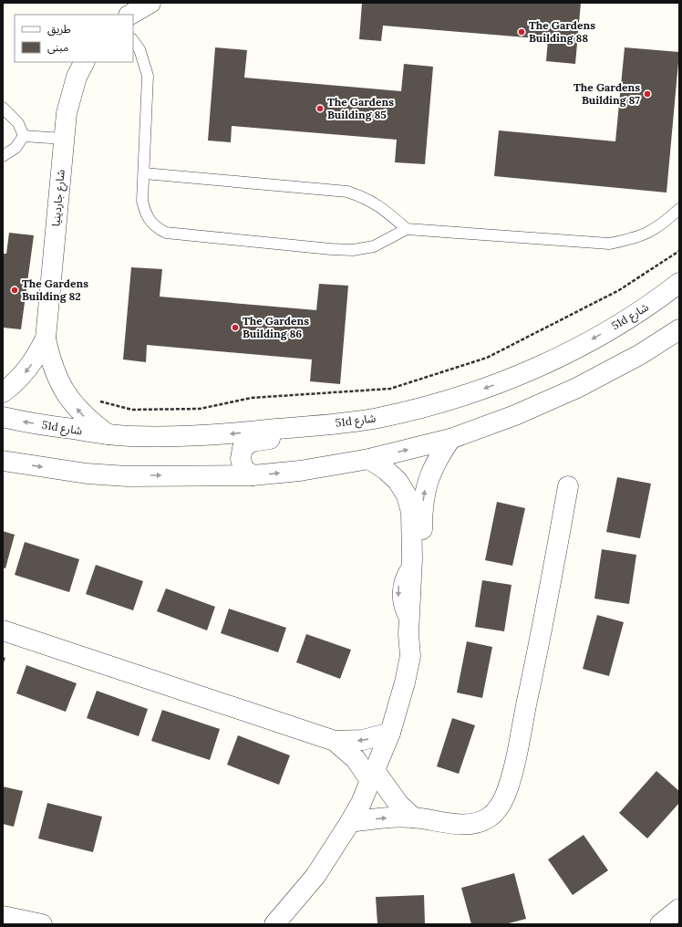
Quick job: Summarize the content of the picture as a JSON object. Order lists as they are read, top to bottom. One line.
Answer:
{"streets":{"street":["شارع جاردينيا","51d شارع"]},"crossings":[["شارع جاردينيا","51d شارع"]],"places":["The Gardens Building 88","The Gardens Building 87","The Gardens Building 85","The Gardens Building 82","The Gardens Building 86"],"legend":["طريق","مبنى"]}
